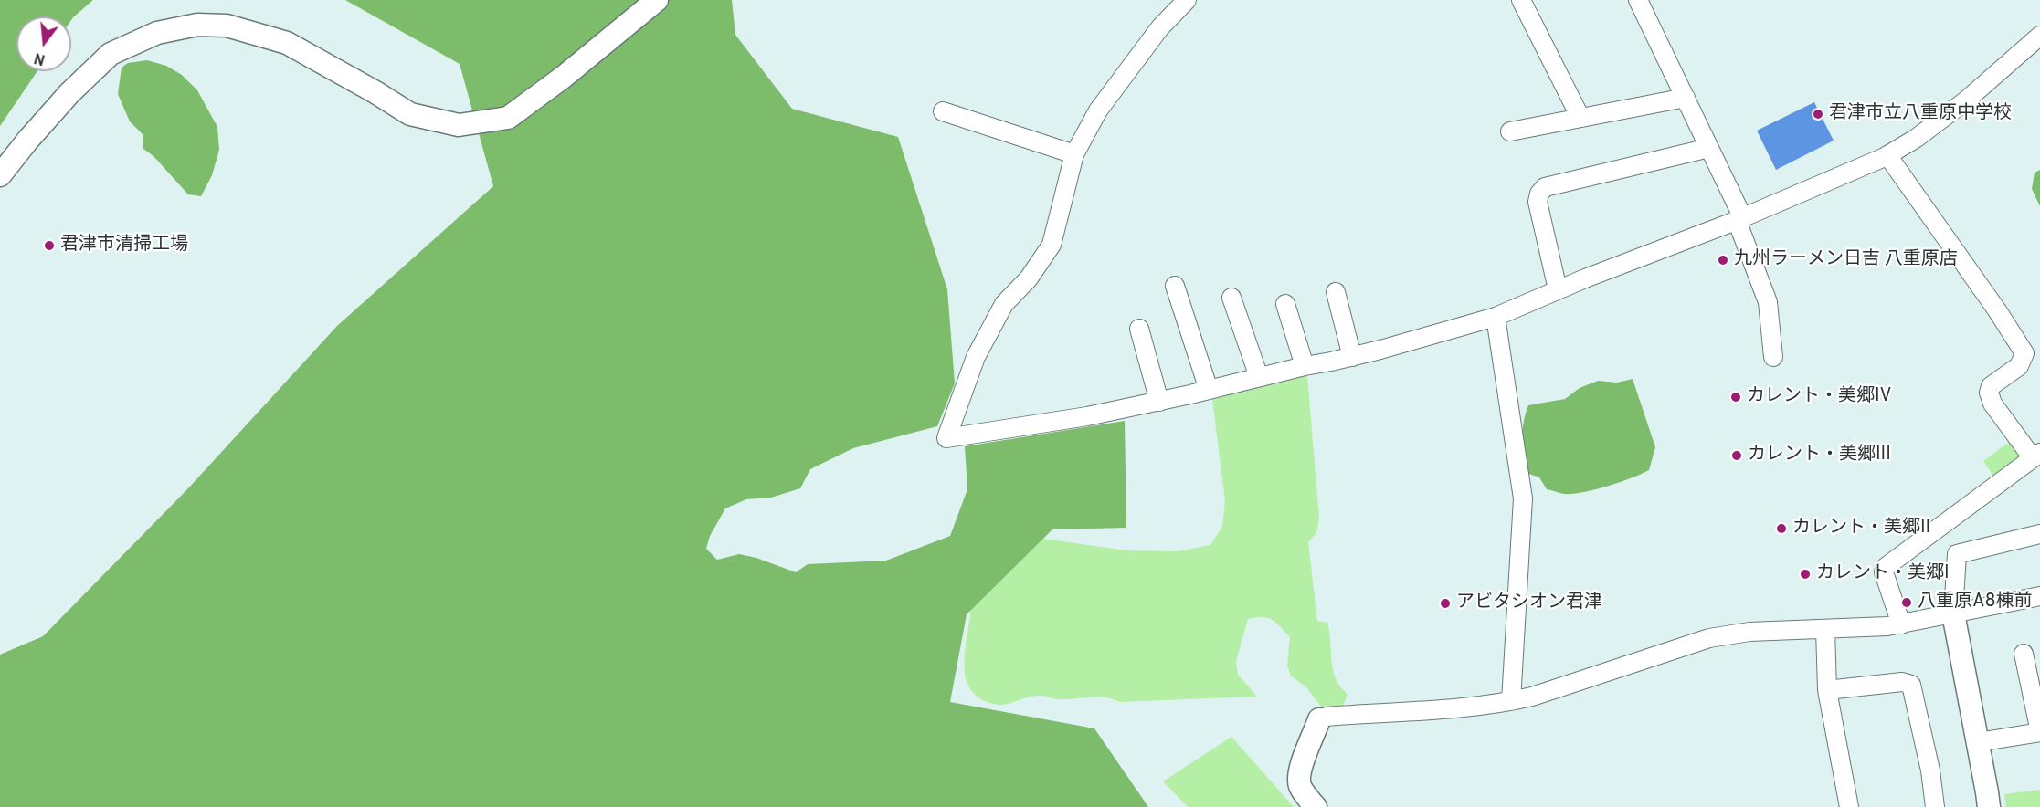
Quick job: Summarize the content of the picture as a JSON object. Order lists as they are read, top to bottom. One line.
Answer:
{"places":["君津市立八重原中学校","君津市清掃工場","九州ラーメン日吉 八重原店","カレント・美郷IV","カレント・美郷III","カレント・美郷II","カレント・美郷I","八重原A8棟前","アビタシオン君津"],"north":"bottom"}
